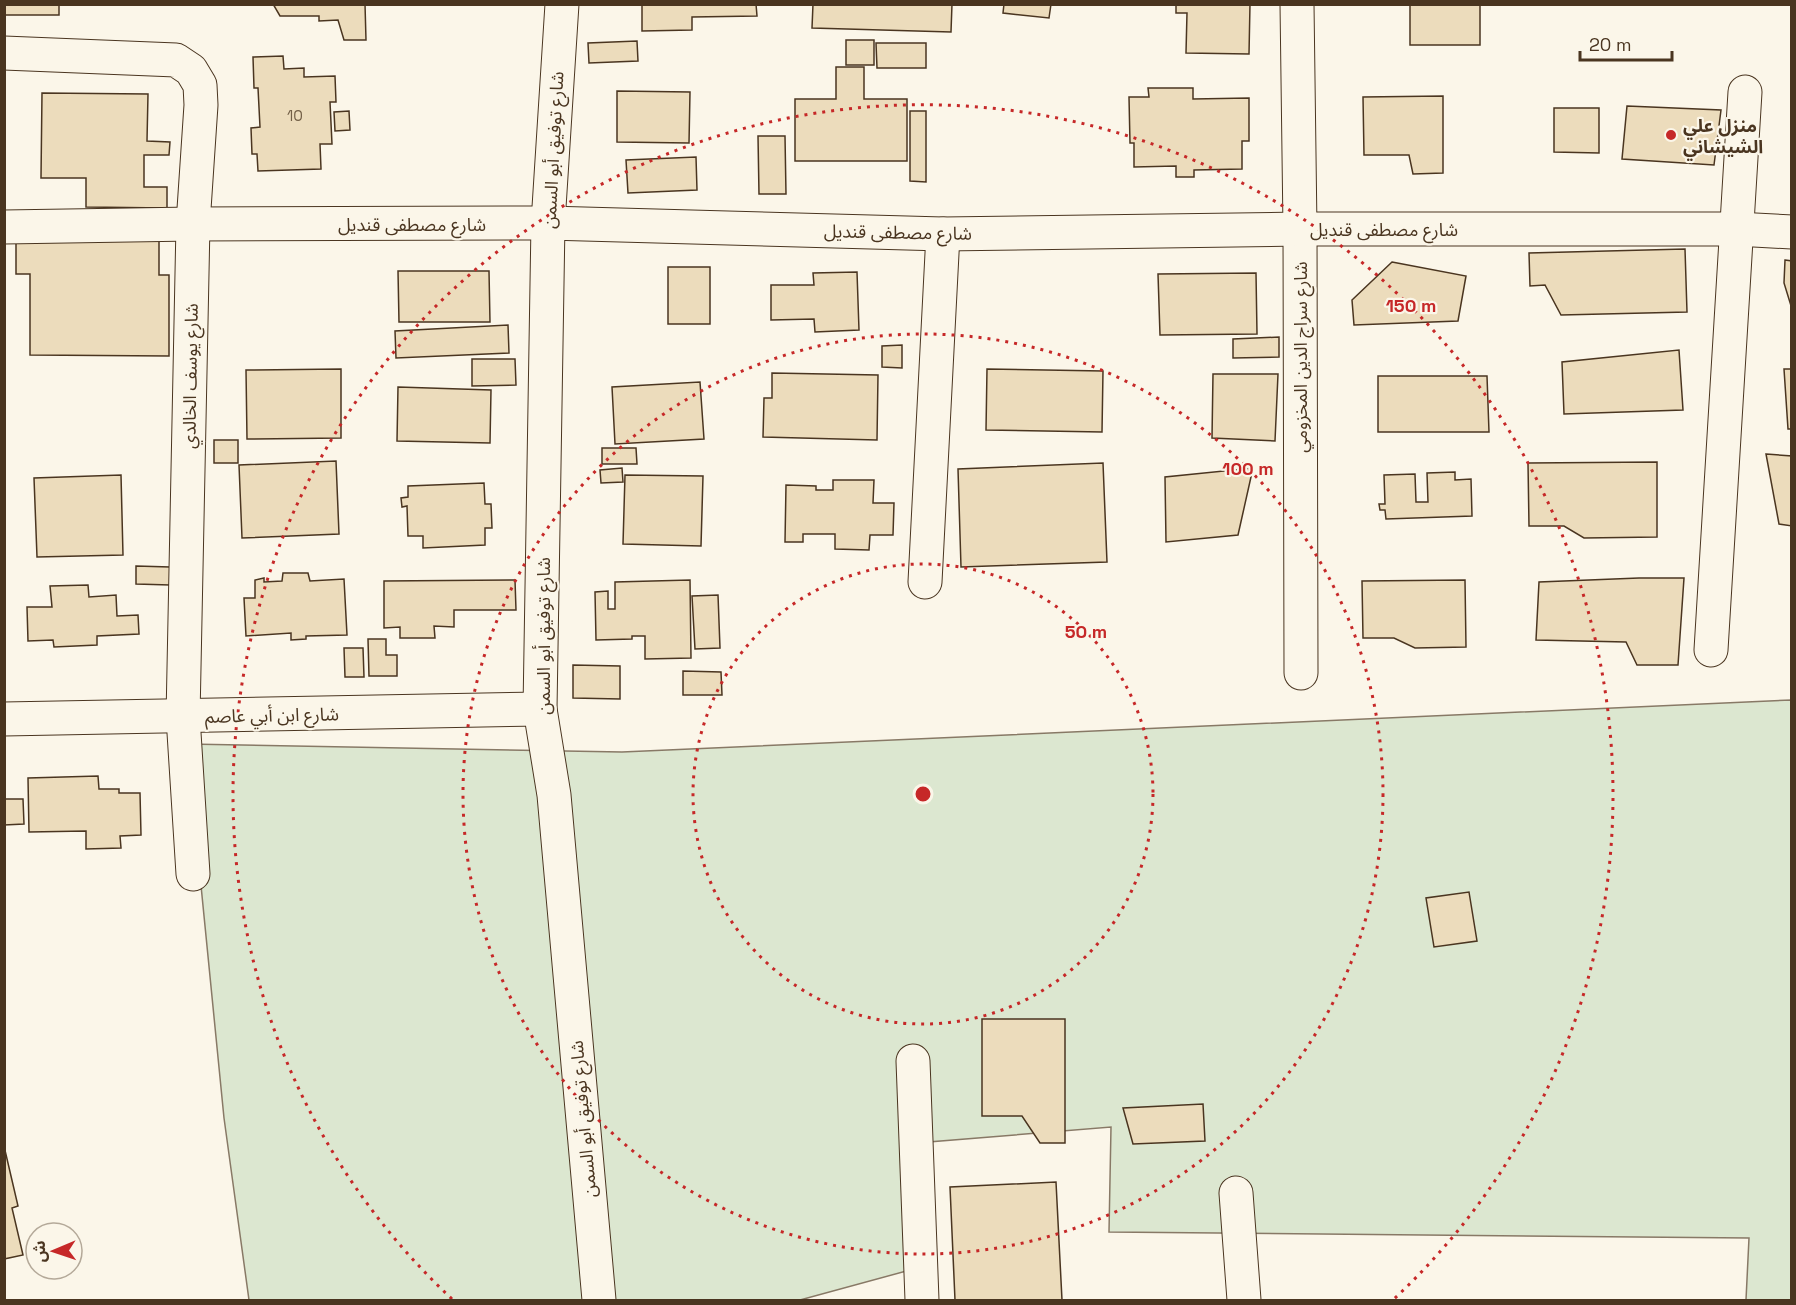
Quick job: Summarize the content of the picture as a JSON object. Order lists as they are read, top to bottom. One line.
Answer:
{"streets":{"street":["شارع توفيق أبو السمن","شارع مصطفى قنديل","شارع سراج الدين المخزومي","شارع يوسف الخالدي","شارع ابن أبي عاصم"]},"crossings":[["شارع توفيق أبو السمن","شارع مصطفى قنديل"],["شارع توفيق أبو السمن","شارع ابن أبي عاصم"],["شارع مصطفى قنديل","شارع سراج الدين المخزومي"],["شارع مصطفى قنديل","شارع يوسف الخالدي"],["شارع يوسف الخالدي","شارع ابن أبي عاصم"]],"places":["منزل علي الشيشاني"],"house_numbers":["10"],"scale_bar":"20 m","north":"left","rings":["150 m","100 m","50 m"]}
